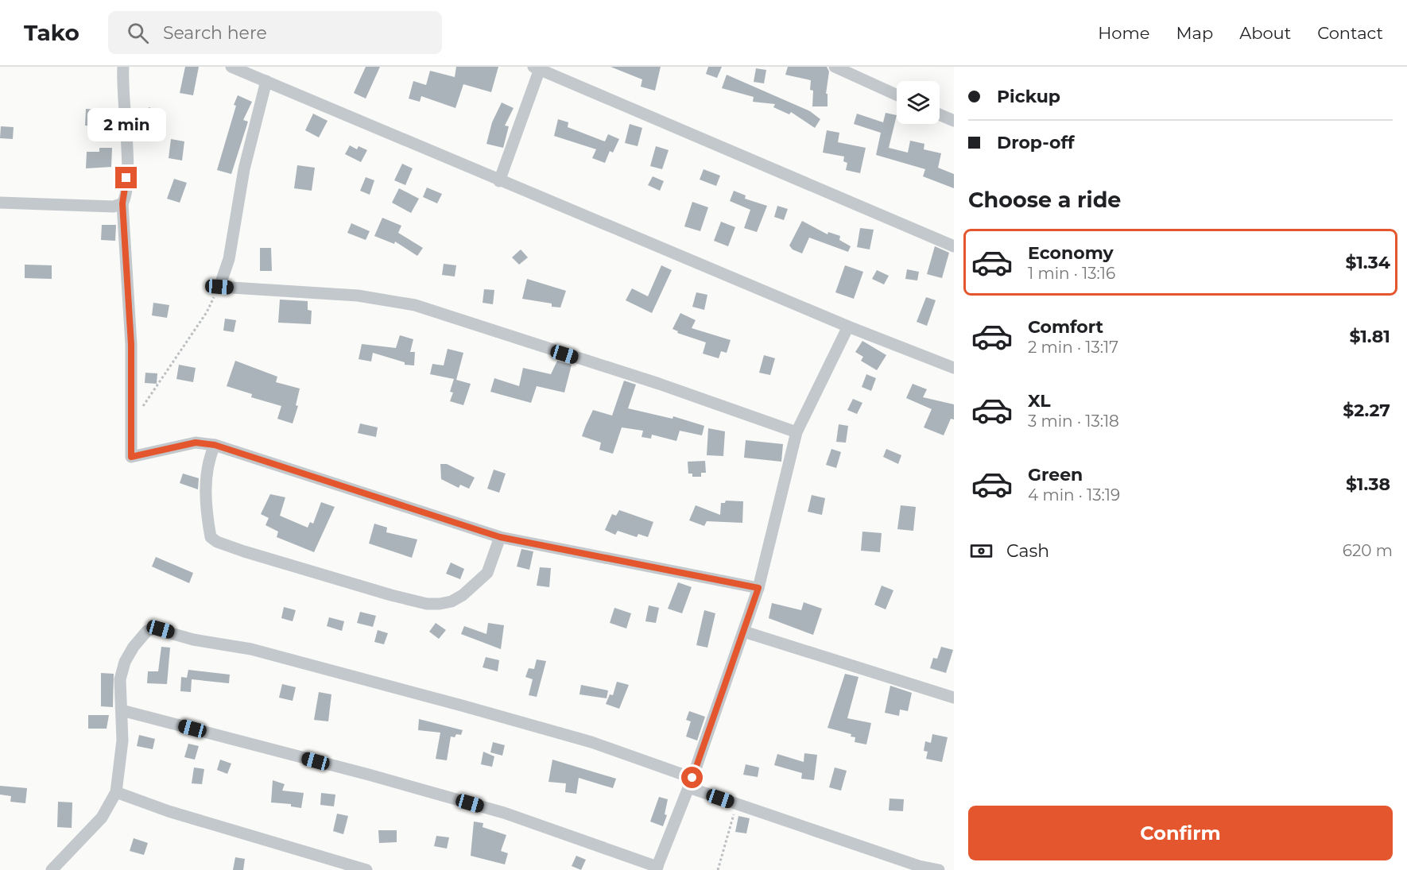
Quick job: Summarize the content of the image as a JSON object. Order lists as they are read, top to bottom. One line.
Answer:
{"page":{"header":"Tako","search":"Search here","nav":["Home","Map","About","Contact"],"banner":["Pickup","Drop-off"],"bubble":"2 min","heading":"Choose a ride","list":[{"name":"Economy","note":"1 min · 13:16","value":"$1.34"},{"name":"Comfort","note":"2 min · 13:17","value":"$1.81"},{"name":"XL","note":"3 min · 13:18","value":"$2.27"},{"name":"Green","note":"4 min · 13:19","value":"$1.38"}],"pay":["Cash","620 m"],"buttons":"Confirm"}}
